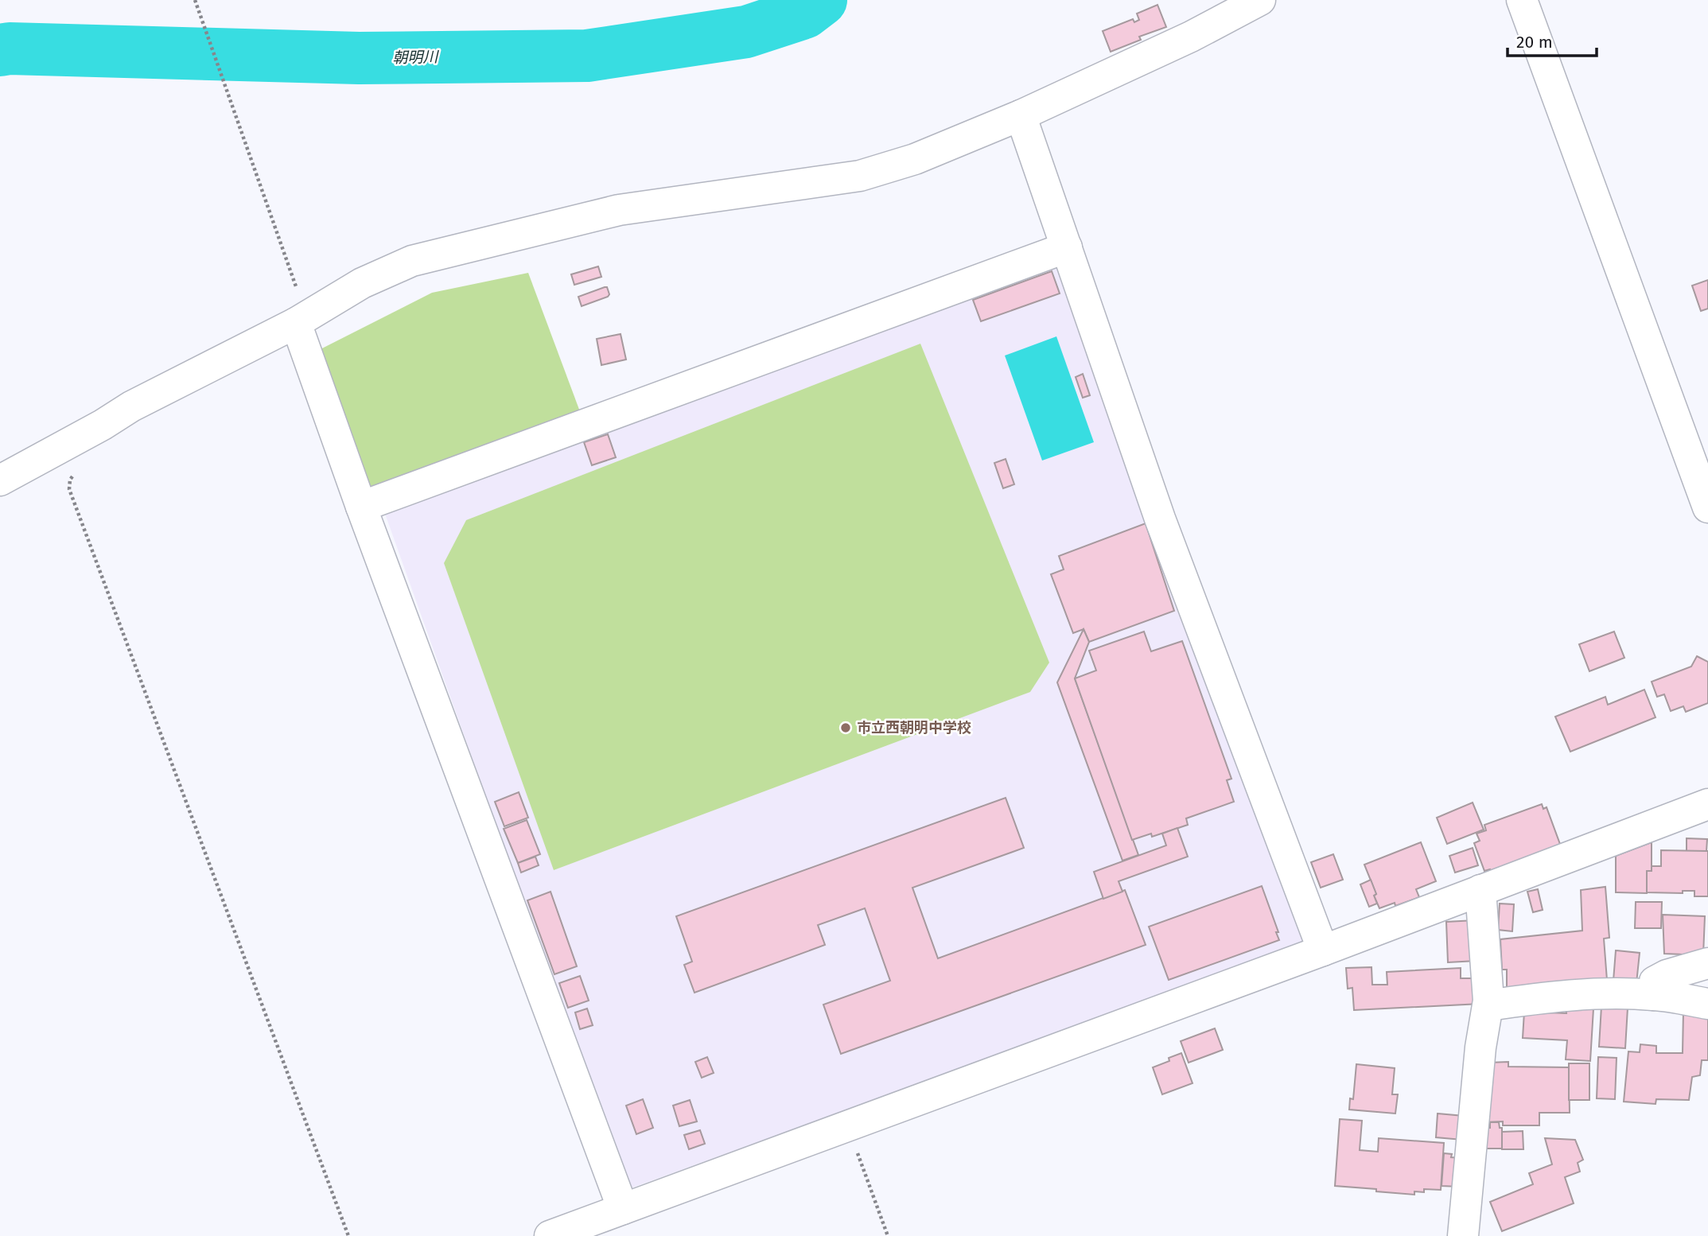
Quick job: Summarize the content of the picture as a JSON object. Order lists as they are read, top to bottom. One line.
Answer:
{"water":["朝明川"],"places":["市立西朝明中学校"],"scale_bar":"20 m"}
